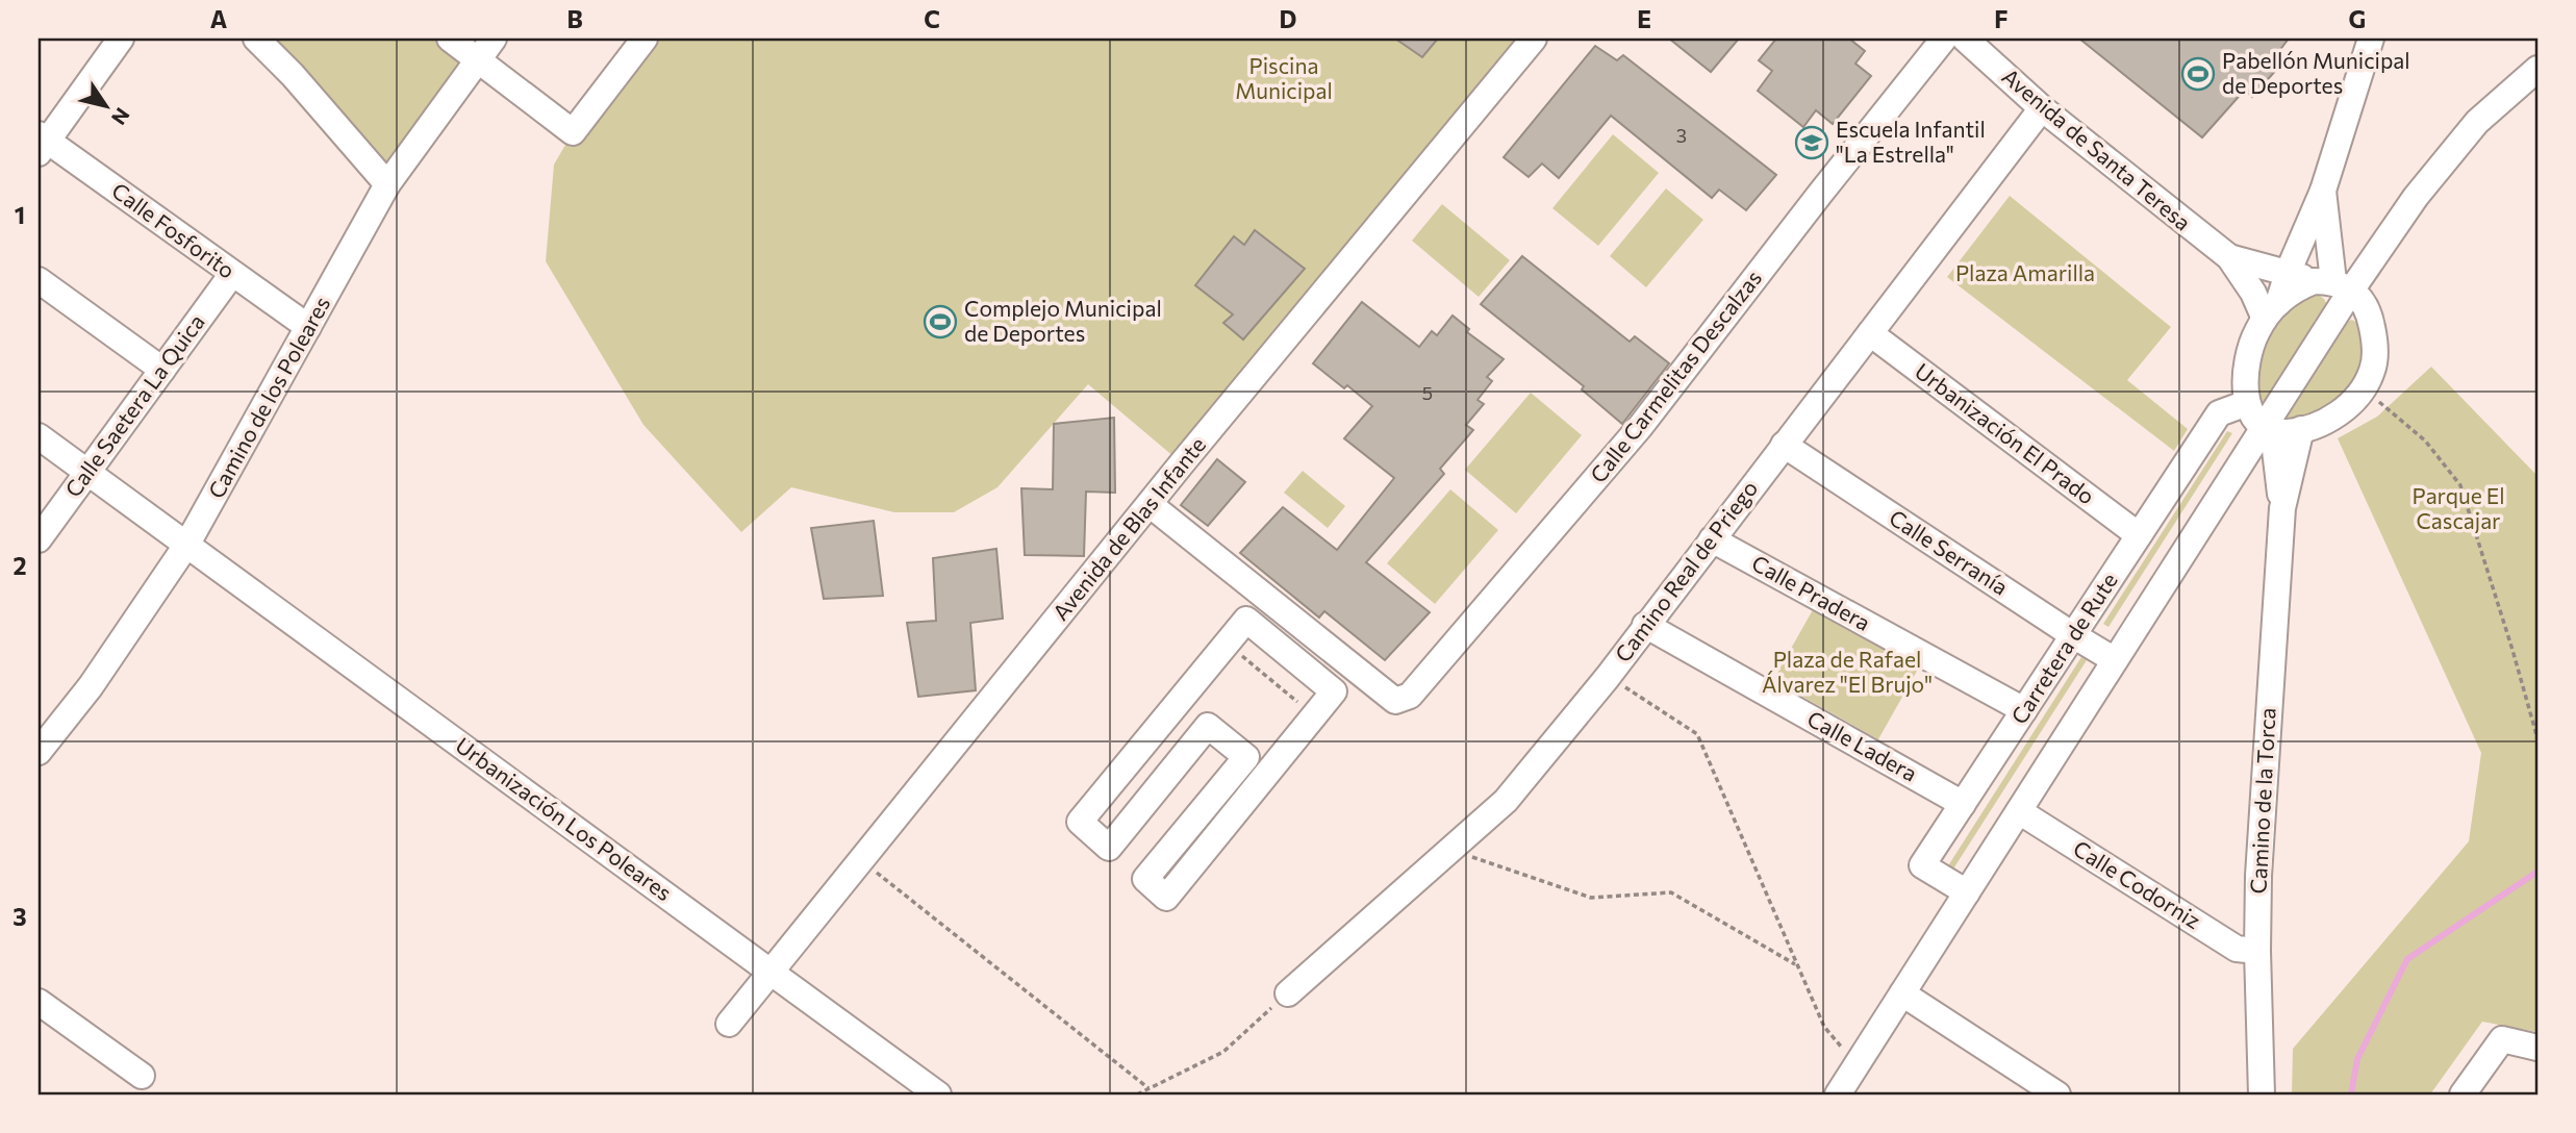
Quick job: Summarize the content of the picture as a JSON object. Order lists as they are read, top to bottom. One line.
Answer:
{"streets":{"street":["Avenida de Santa Teresa","Calle Fosforito","Calle Carmelitas Descalzas","Camino de los Poleares","Calle Saetera La Quica","Urbanización El Prado","Avenida de Blas Infante","Calle Serranía","Camino Real de Priego","Calle Pradera","Carretera de Rute","Calle Ladera","Camino de la Torca","Urbanización Los Poleares","Calle Codorniz"]},"crossings":[["Avenida de Santa Teresa","Camino Real de Priego"],["Calle Fosforito","Camino de los Poleares"],["Calle Fosforito","Calle Saetera La Quica"],["Calle Carmelitas Descalzas","Avenida de Blas Infante"],["Camino de los Poleares","Urbanización Los Poleares"],["Calle Saetera La Quica","Urbanización Los Poleares"],["Urbanización El Prado","Camino Real de Priego"],["Urbanización El Prado","Carretera de Rute"],["Avenida de Blas Infante","Urbanización Los Poleares"],["Calle Serranía","Camino Real de Priego"],["Calle Serranía","Carretera de Rute"],["Camino Real de Priego","Calle Pradera"],["Camino Real de Priego","Calle Ladera"],["Calle Pradera","Carretera de Rute"],["Carretera de Rute","Calle Ladera"],["Camino de la Torca","Calle Codorniz"]],"parks":["Piscina Municipal","Plaza Amarilla","Parque El Cascajar","Plaza de Rafael Álvarez \"El Brujo\""],"places":{"sports":["Pabellón Municipal de Deportes","Complejo Municipal de Deportes"],"school or university":["Escuela Infantil \"La Estrella\""]},"house_numbers":["3","5"],"north":"bottom right","grid":{"columns":["A","B","C","D","E","F","G"],"rows":["1","2","3"]}}
